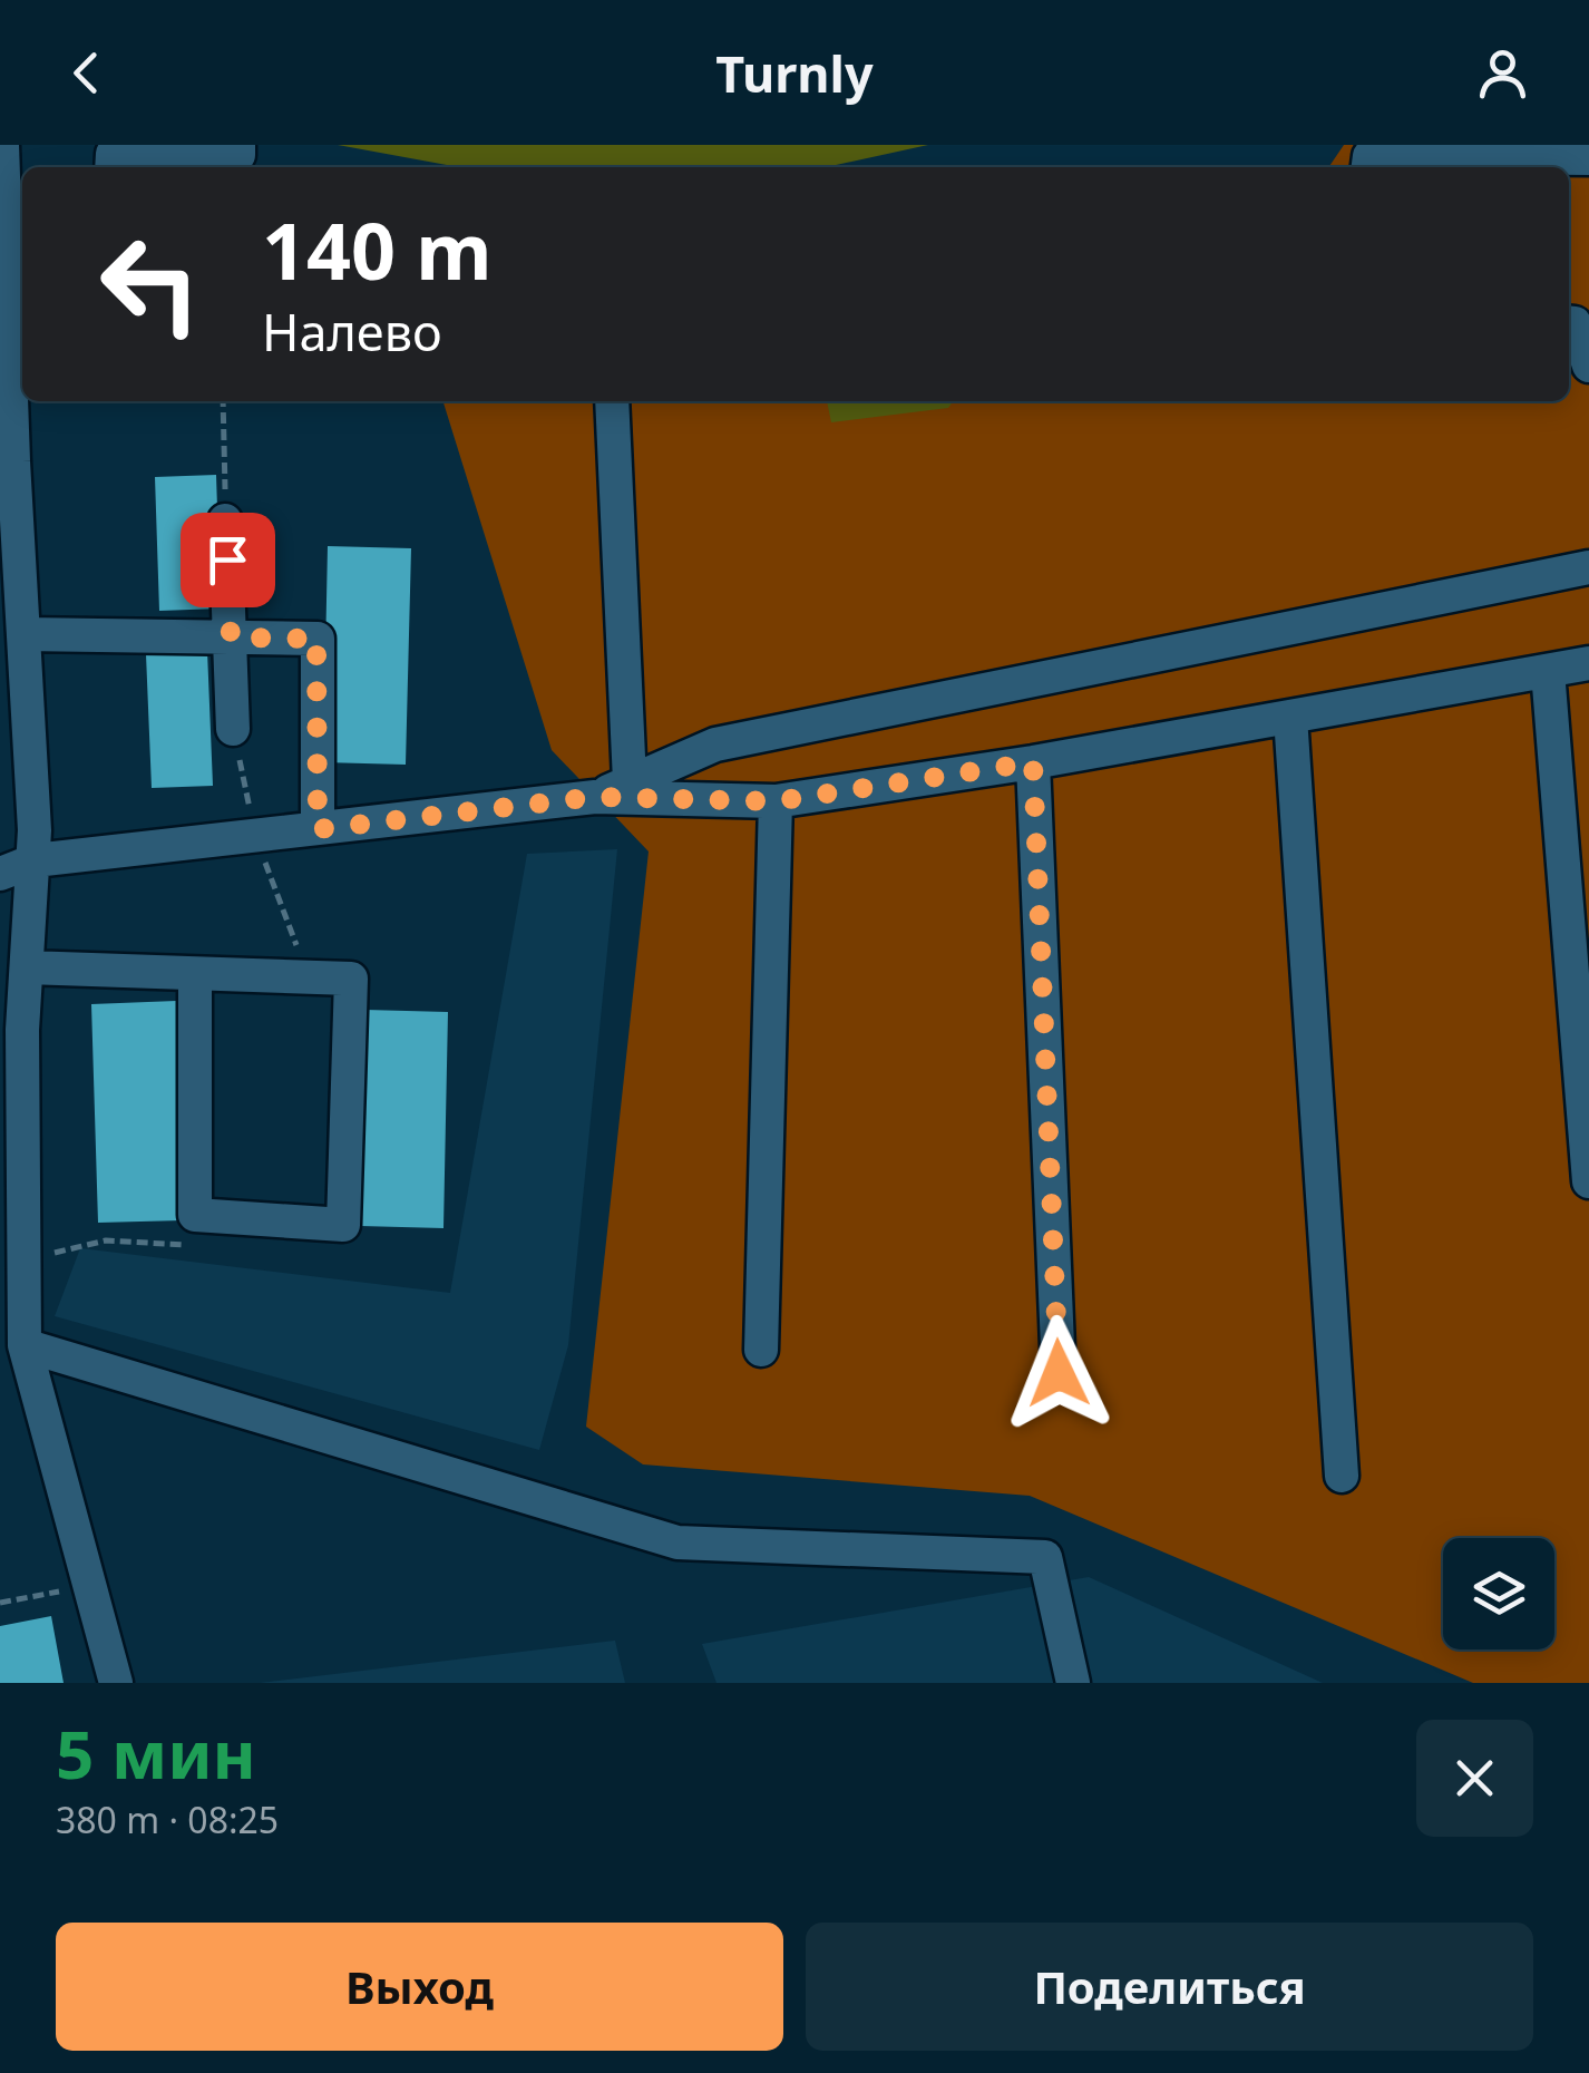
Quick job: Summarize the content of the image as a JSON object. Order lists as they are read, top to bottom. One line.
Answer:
{"page":{"header":"Turnly","turn":["140 m","Налево"],"heading":["5 мин","380 m · 08:25"],"buttons":["Выход","Поделиться"]}}
